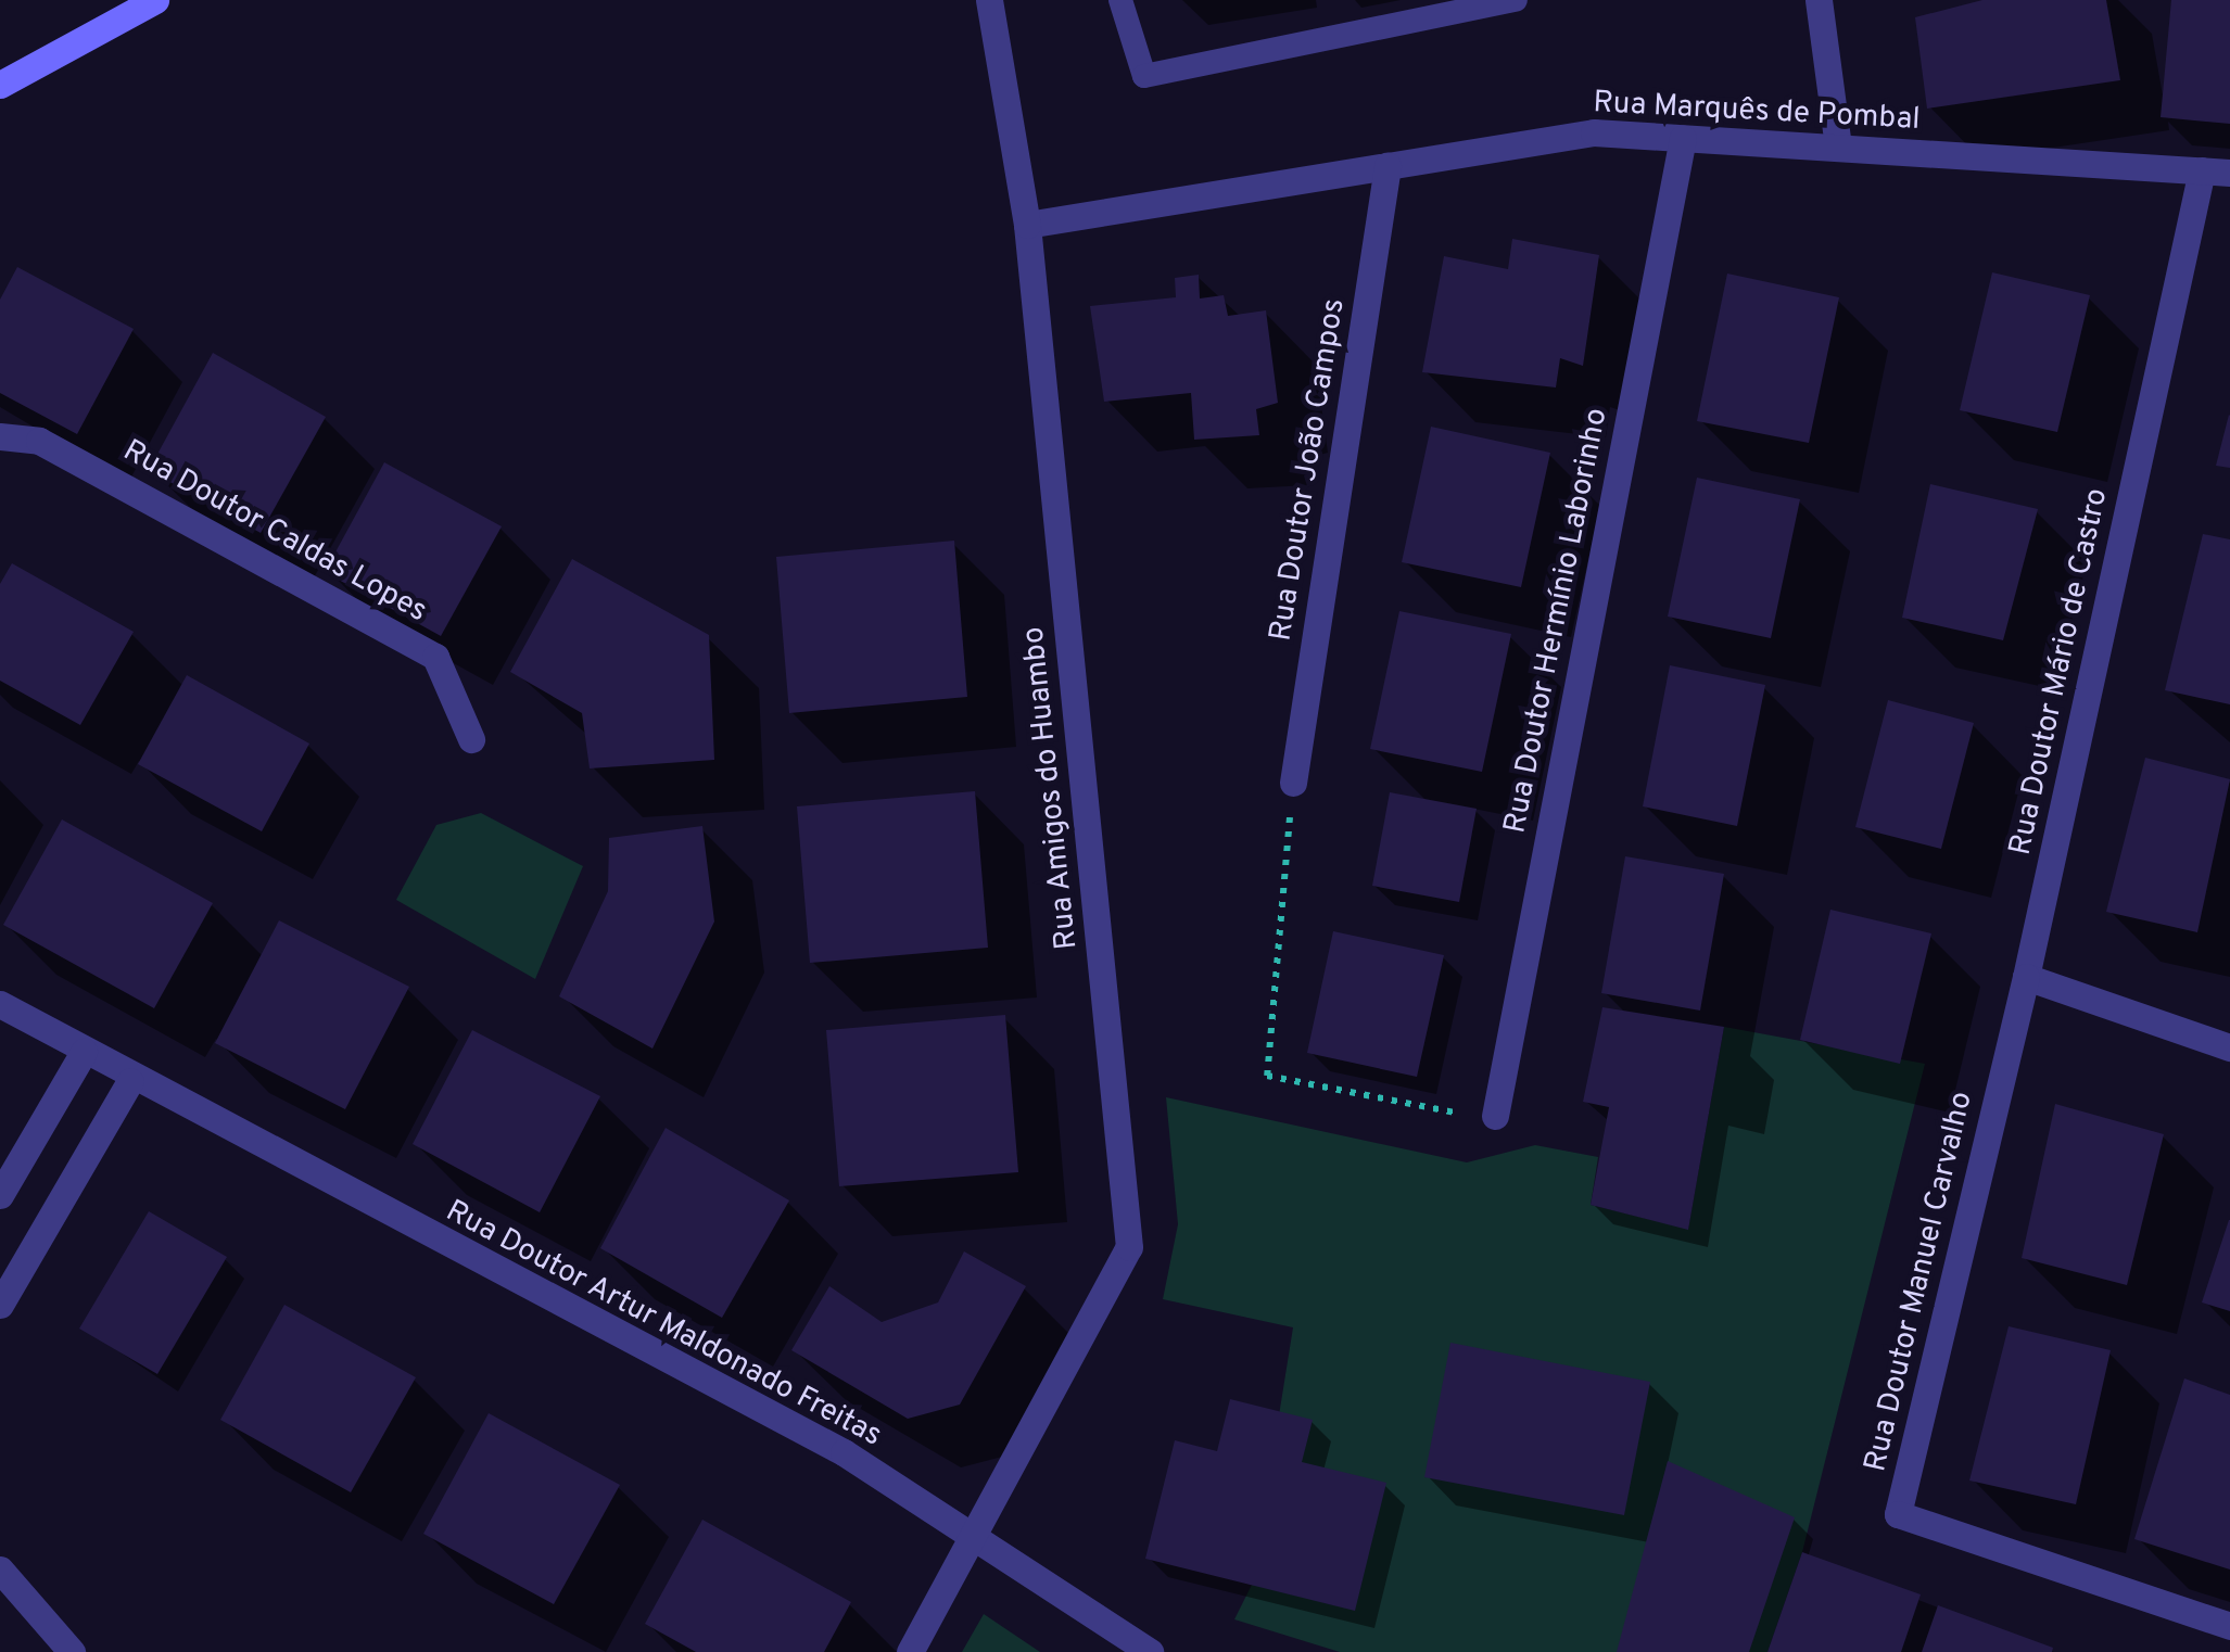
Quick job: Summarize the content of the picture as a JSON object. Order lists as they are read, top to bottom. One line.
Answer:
{"streets":{"street":["Rua Marquês de Pombal","Rua Doutor João Campos","Rua Doutor Caldas Lopes","Rua Doutor Hermínio Laborinho","Rua Doutor Mário de Castro","Rua Amigos do Huambo","Rua Doutor Manuel Carvalho","Rua Doutor Artur Maldonado Freitas"]},"crossings":[["Rua Marquês de Pombal","Rua Doutor João Campos"],["Rua Marquês de Pombal","Rua Doutor Hermínio Laborinho"],["Rua Marquês de Pombal","Rua Doutor Mário de Castro"],["Rua Marquês de Pombal","Rua Amigos do Huambo"],["Rua Doutor Mário de Castro","Rua Doutor Manuel Carvalho"],["Rua Amigos do Huambo","Rua Doutor Artur Maldonado Freitas"]]}
